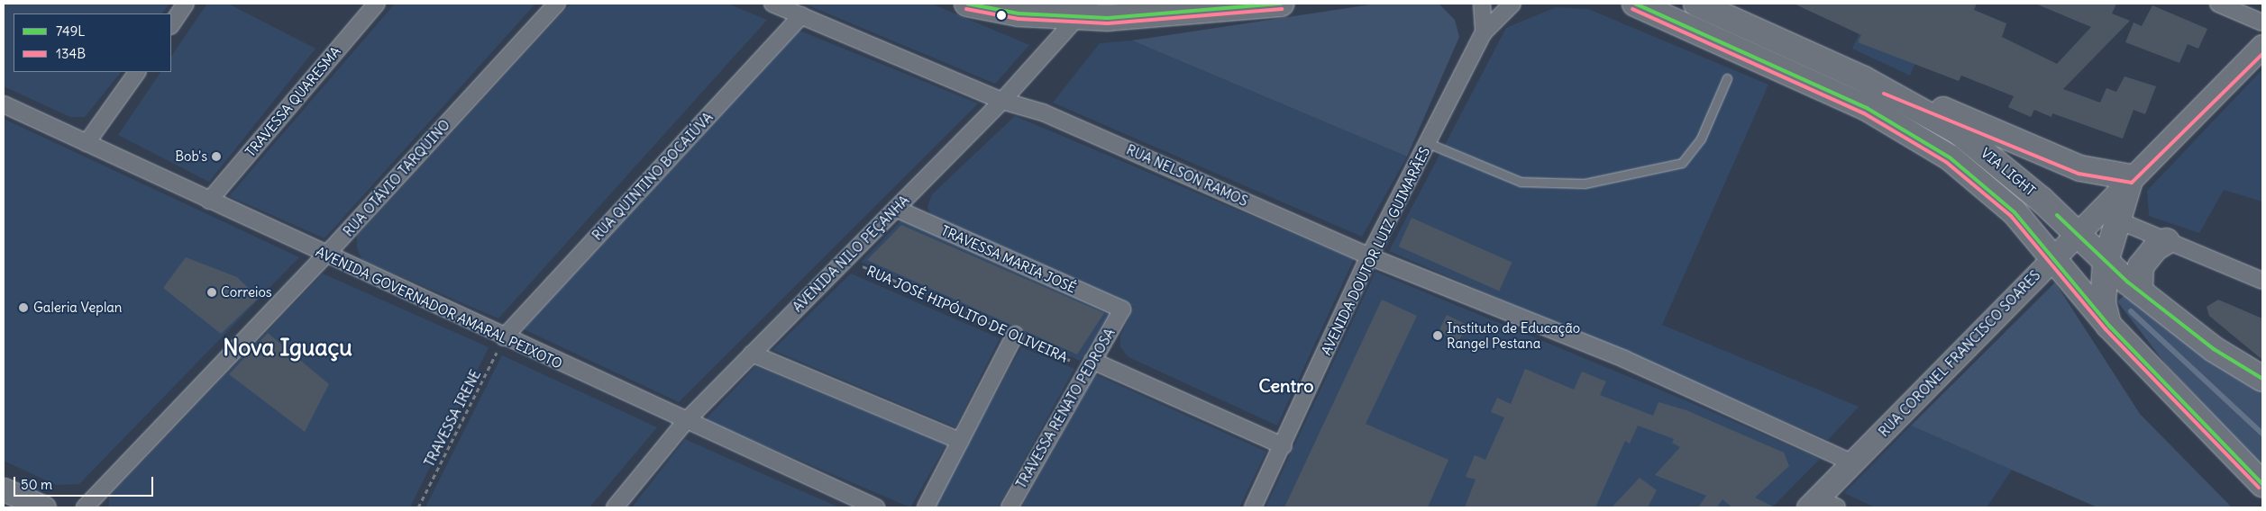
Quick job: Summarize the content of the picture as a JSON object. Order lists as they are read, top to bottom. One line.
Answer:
{"streets":{"main road":["VIA LIGHT","RUA CORONEL FRANCISCO SOARES"],"street":["TRAVESSA QUARESMA","RUA NELSON RAMOS","RUA QUINTINO BOCAIÚVA","RUA OTÁVIO TARQUINO","AVENIDA DOUTOR LUIZ GUIMARÃES","AVENIDA NILO PEÇANHA","TRAVESSA MARIA JOSÉ","AVENIDA GOVERNADOR AMARAL PEIXOTO","TRAVESSA RENATO PEDROSA"],"path":["RUA JOSÉ HIPÓLITO DE OLIVEIRA","TRAVESSA IRENE"]},"crossings":[["TRAVESSA QUARESMA","AVENIDA GOVERNADOR AMARAL PEIXOTO"],["VIA LIGHT","RUA CORONEL FRANCISCO SOARES"],["RUA NELSON RAMOS","RUA QUINTINO BOCAIÚVA"],["RUA NELSON RAMOS","AVENIDA DOUTOR LUIZ GUIMARÃES"],["RUA NELSON RAMOS","AVENIDA NILO PEÇANHA"],["RUA NELSON RAMOS","RUA CORONEL FRANCISCO SOARES"],["RUA QUINTINO BOCAIÚVA","AVENIDA GOVERNADOR AMARAL PEIXOTO"],["RUA QUINTINO BOCAIÚVA","TRAVESSA IRENE"],["RUA OTÁVIO TARQUINO","AVENIDA GOVERNADOR AMARAL PEIXOTO"],["AVENIDA NILO PEÇANHA","TRAVESSA MARIA JOSÉ"],["AVENIDA NILO PEÇANHA","AVENIDA GOVERNADOR AMARAL PEIXOTO"],["AVENIDA NILO PEÇANHA","RUA JOSÉ HIPÓLITO DE OLIVEIRA"],["TRAVESSA MARIA JOSÉ","TRAVESSA RENATO PEDROSA"],["AVENIDA GOVERNADOR AMARAL PEIXOTO","TRAVESSA IRENE"],["RUA JOSÉ HIPÓLITO DE OLIVEIRA","TRAVESSA RENATO PEDROSA"]],"districts":["Nova Iguaçu","Centro"],"places":["Bob's","Correios","Galeria Veplan","Instituto de Educação Rangel Pestana"],"lines":["transit line 749L","transit line 134B"],"legend":["749L","134B"],"scale_bar":"50 m"}
